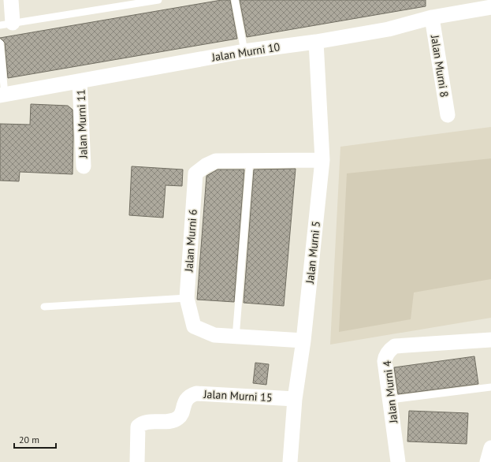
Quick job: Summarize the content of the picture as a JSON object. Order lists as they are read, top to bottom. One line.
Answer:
{"streets":{"street":["Jalan Murni 10","Jalan Murni 8","Jalan Murni 11","Jalan Murni 6","Jalan Murni 5","Jalan Murni 4","Jalan Murni 15"]},"crossings":[["Jalan Murni 10","Jalan Murni 8"],["Jalan Murni 10","Jalan Murni 11"],["Jalan Murni 10","Jalan Murni 5"],["Jalan Murni 6","Jalan Murni 5"],["Jalan Murni 5","Jalan Murni 15"]],"scale_bar":"20 m"}
